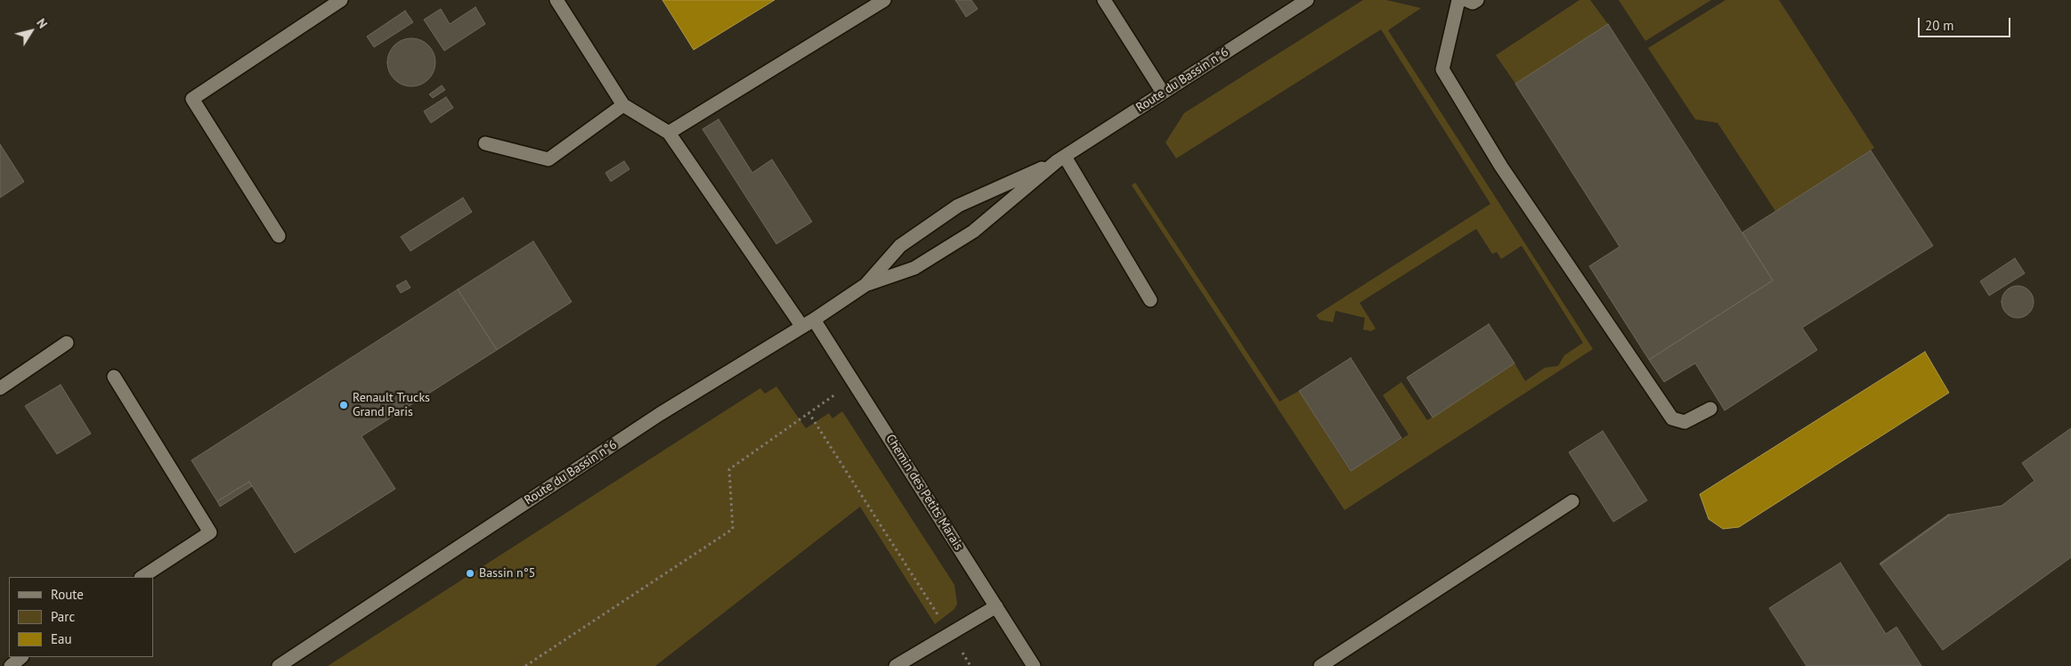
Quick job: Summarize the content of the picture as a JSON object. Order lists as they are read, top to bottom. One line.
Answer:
{"streets":{"street":["Route du Bassin n°6","Chemin des Petits Marais"]},"crossings":[["Route du Bassin n°6","Chemin des Petits Marais"]],"places":["Renault Trucks Grand Paris","Bassin n°5"],"legend":["Route","Parc","Eau"],"scale_bar":"20 m","north":"top right"}
